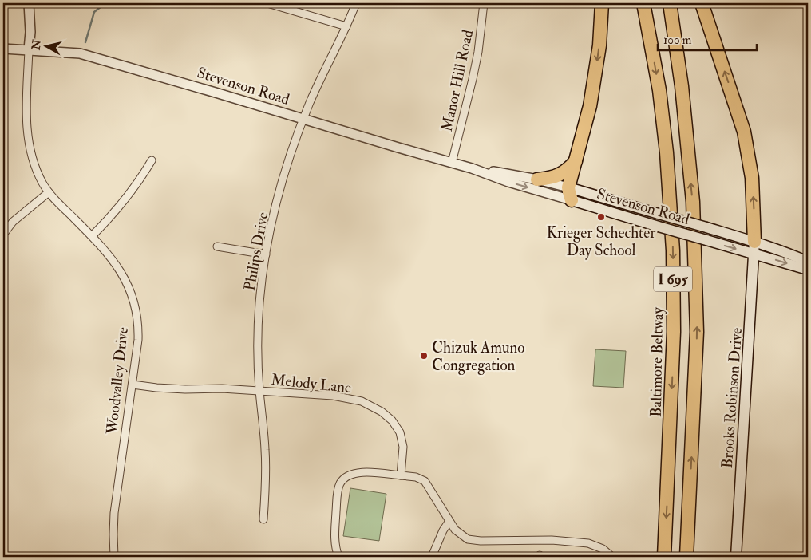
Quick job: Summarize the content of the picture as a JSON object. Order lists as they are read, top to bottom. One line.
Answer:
{"streets":{"highway":["I 695","Baltimore Beltway"],"main road":["Stevenson Road","Brooks Robinson Drive"],"street":["Manor Hill Road","Philips Drive","Woodvalley Drive","Melody Lane"]},"crossings":[["Manor Hill Road","Stevenson Road"],["Stevenson Road","Philips Drive"],["Stevenson Road","Woodvalley Drive"],["Stevenson Road","Brooks Robinson Drive"],["Philips Drive","Melody Lane"],["Woodvalley Drive","Melody Lane"]],"places":["Krieger Schechter Day School","Chizuk Amuno Congregation"],"scale_bar":"100 m","north":"left"}
